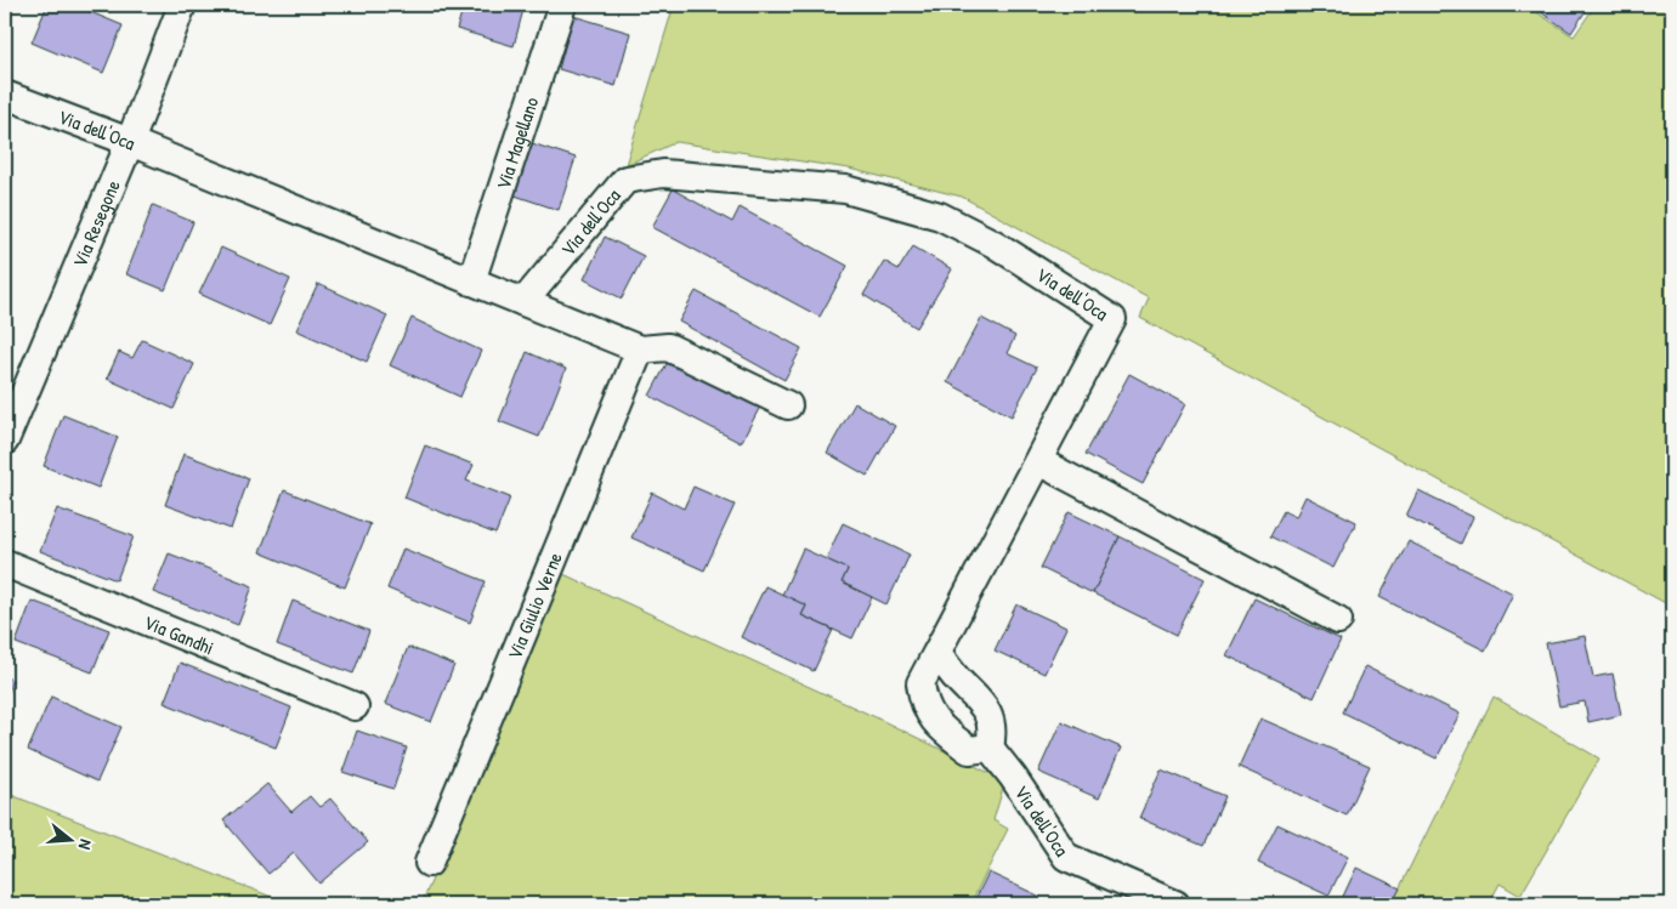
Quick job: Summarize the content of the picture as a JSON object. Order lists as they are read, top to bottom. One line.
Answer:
{"streets":{"street":["Via dell'Oca","Via Magellano","Via Resegone","Via Giulio Verne","Via Gandhi"]},"crossings":[["Via dell'Oca","Via Magellano"],["Via dell'Oca","Via Resegone"]],"north":"right"}
